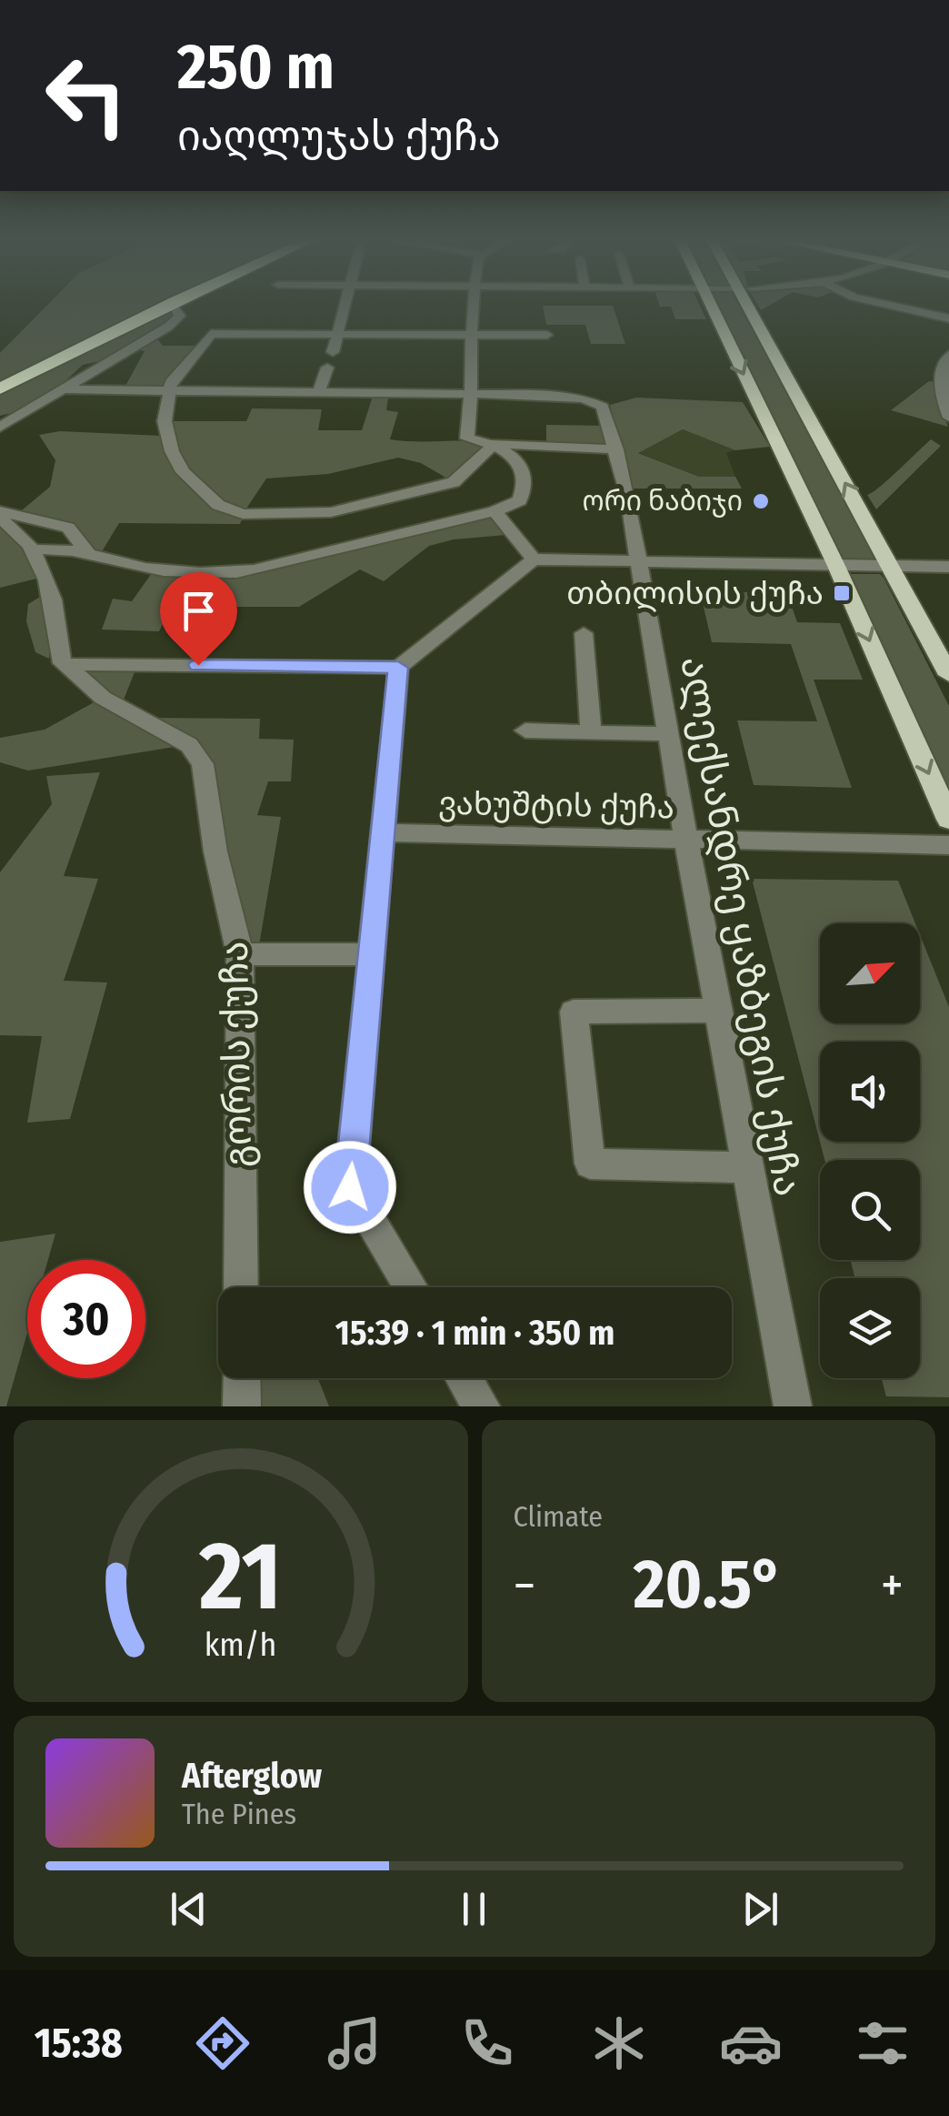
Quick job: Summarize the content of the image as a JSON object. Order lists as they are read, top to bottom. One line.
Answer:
{"streets":{"street":["ვახუშტის ქუჩა","ალექსანდრე ყაზბეგის ქუჩა","გორის ქუჩა"]},"crossings":[["ვახუშტის ქუჩა","ალექსანდრე ყაზბეგის ქუჩა"]],"places":{"other":["ორი ნაბიჯი"],"transit":["თბილისის ქუჩა"]},"north":"top right","page":{"turn":["250 m","იაღლუჯას ქუჩა"],"limit":"30","trip":"15:39 · 1 min · 350 m","tile":"Climate","heat":["−","20.5°","+"],"song":["Afterglow","The Pines"],"tabs":"15:38","gauge":["21","km/h"]}}
